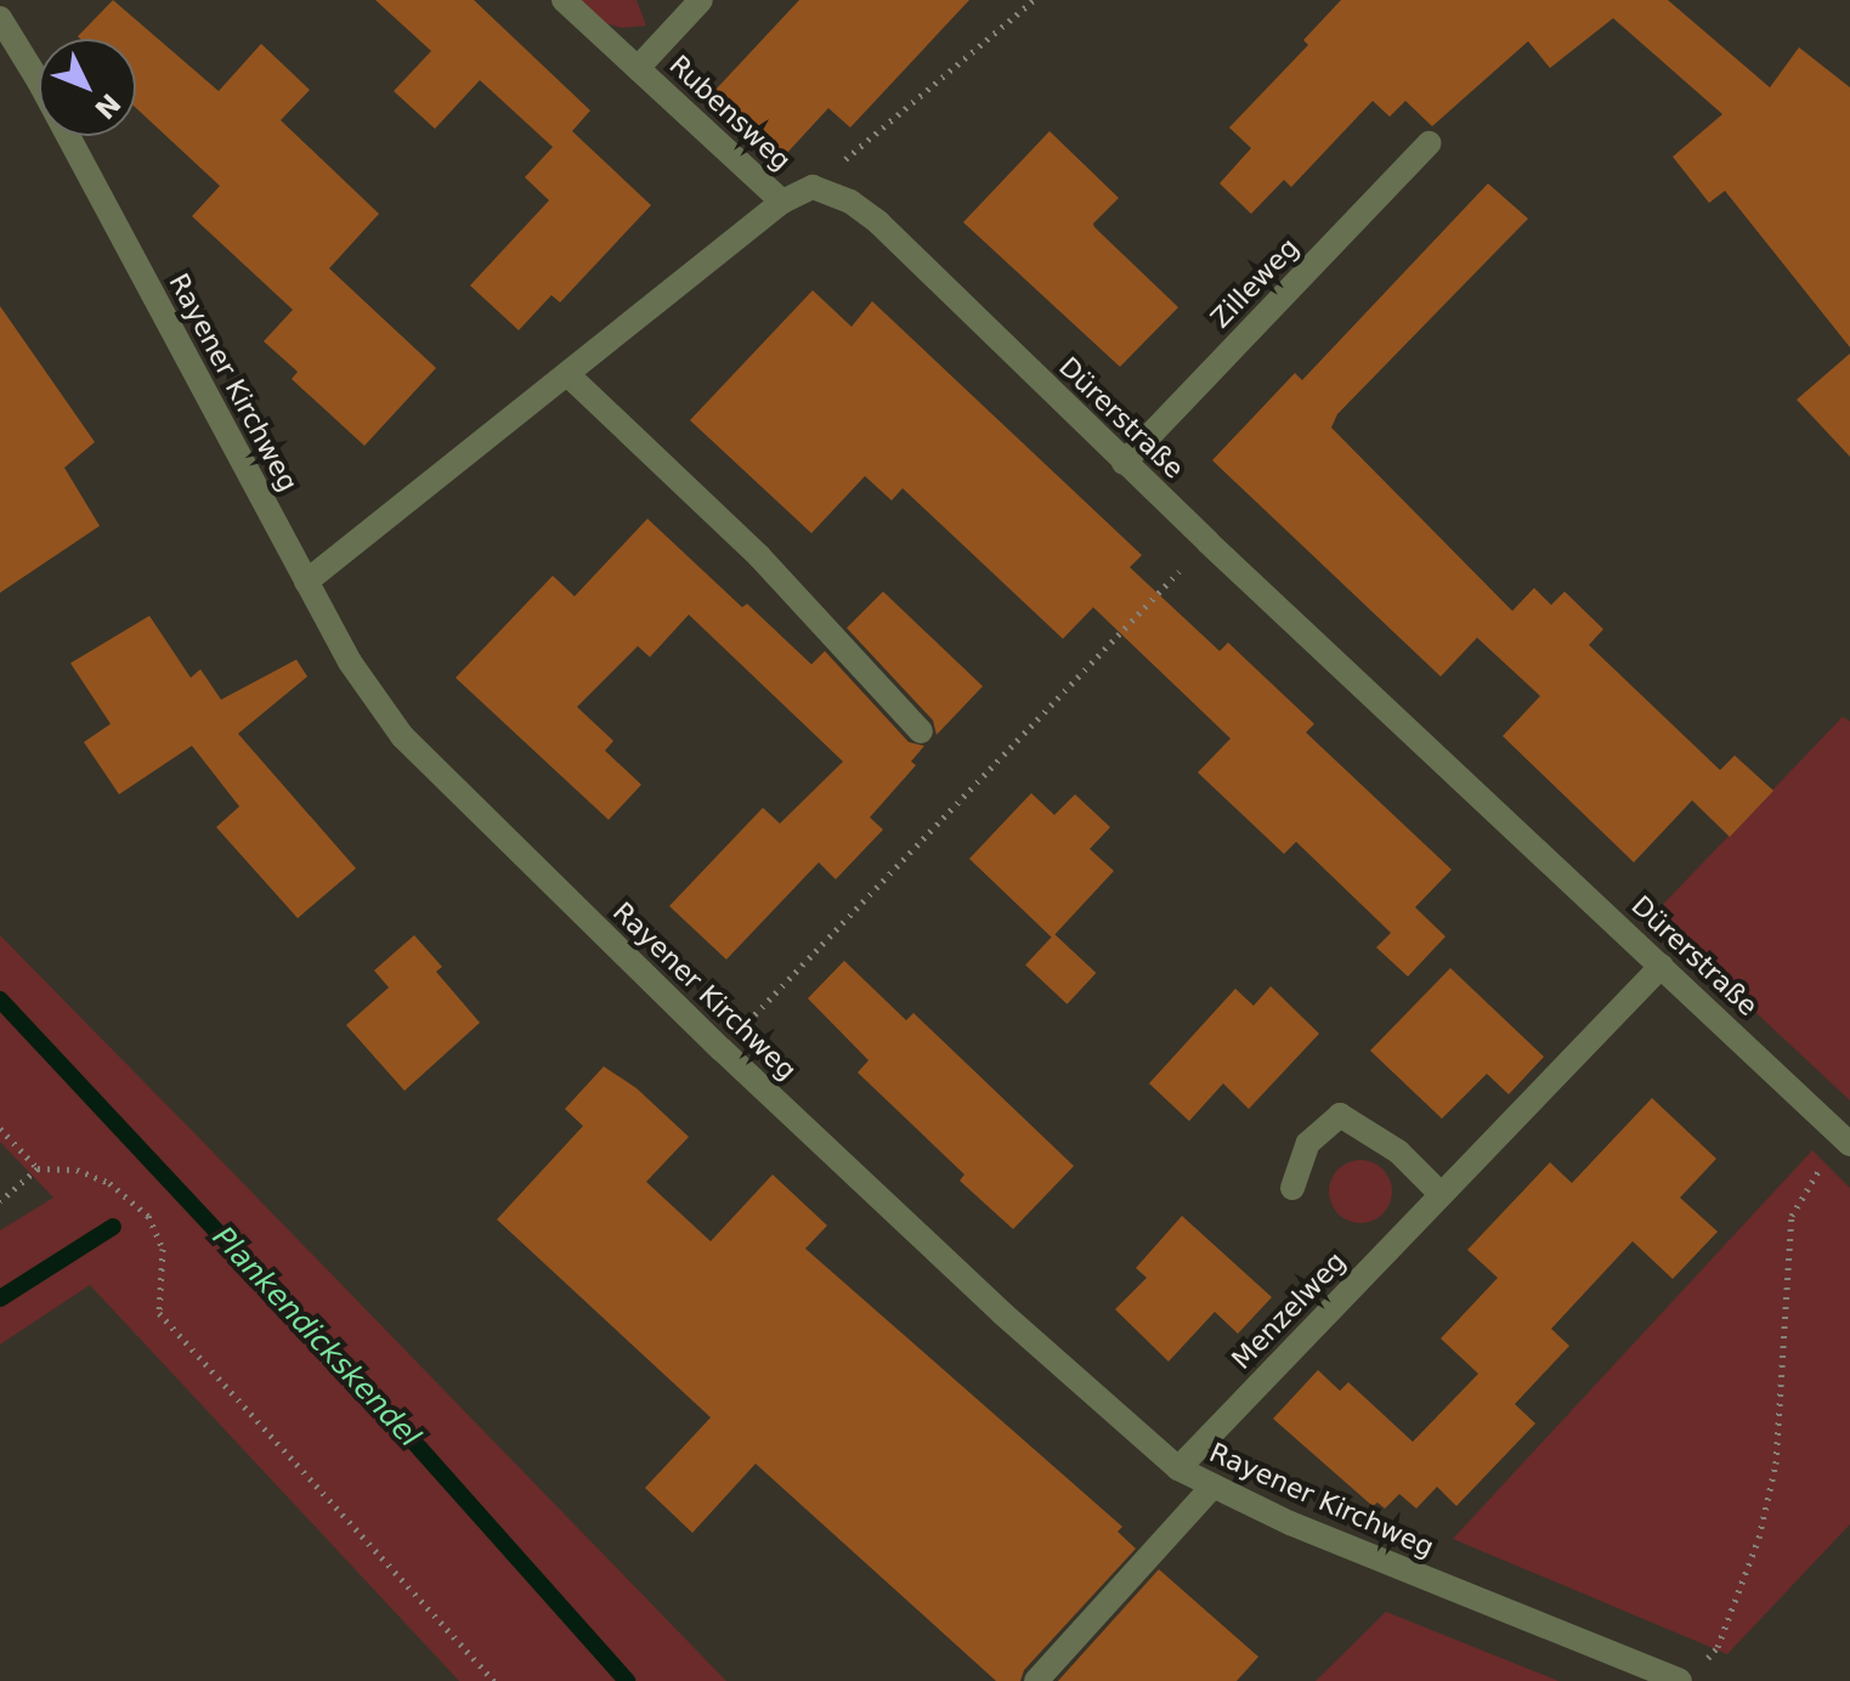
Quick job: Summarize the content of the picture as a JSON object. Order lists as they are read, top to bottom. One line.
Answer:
{"streets":{"street":["Rubensweg","Zilleweg","Rayener Kirchweg","Dürerstraße","Menzelweg"]},"crossings":[["Zilleweg","Dürerstraße"],["Rayener Kirchweg","Menzelweg"],["Dürerstraße","Menzelweg"]],"water":["Plankendickskendel"],"north":"bottom right"}
